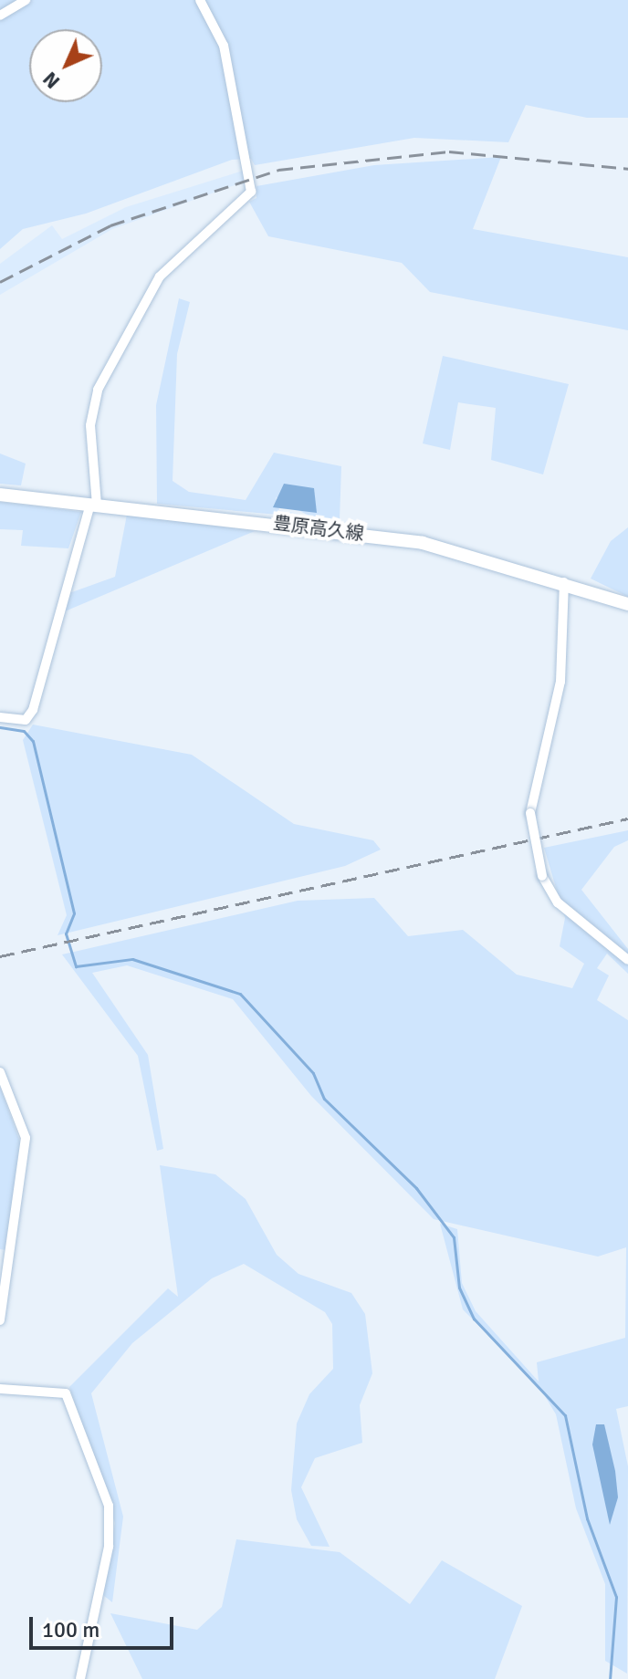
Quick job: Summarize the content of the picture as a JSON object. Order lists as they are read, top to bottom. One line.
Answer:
{"streets":{"main road":["豊原高久線"]},"scale_bar":"100 m","north":"bottom left"}
